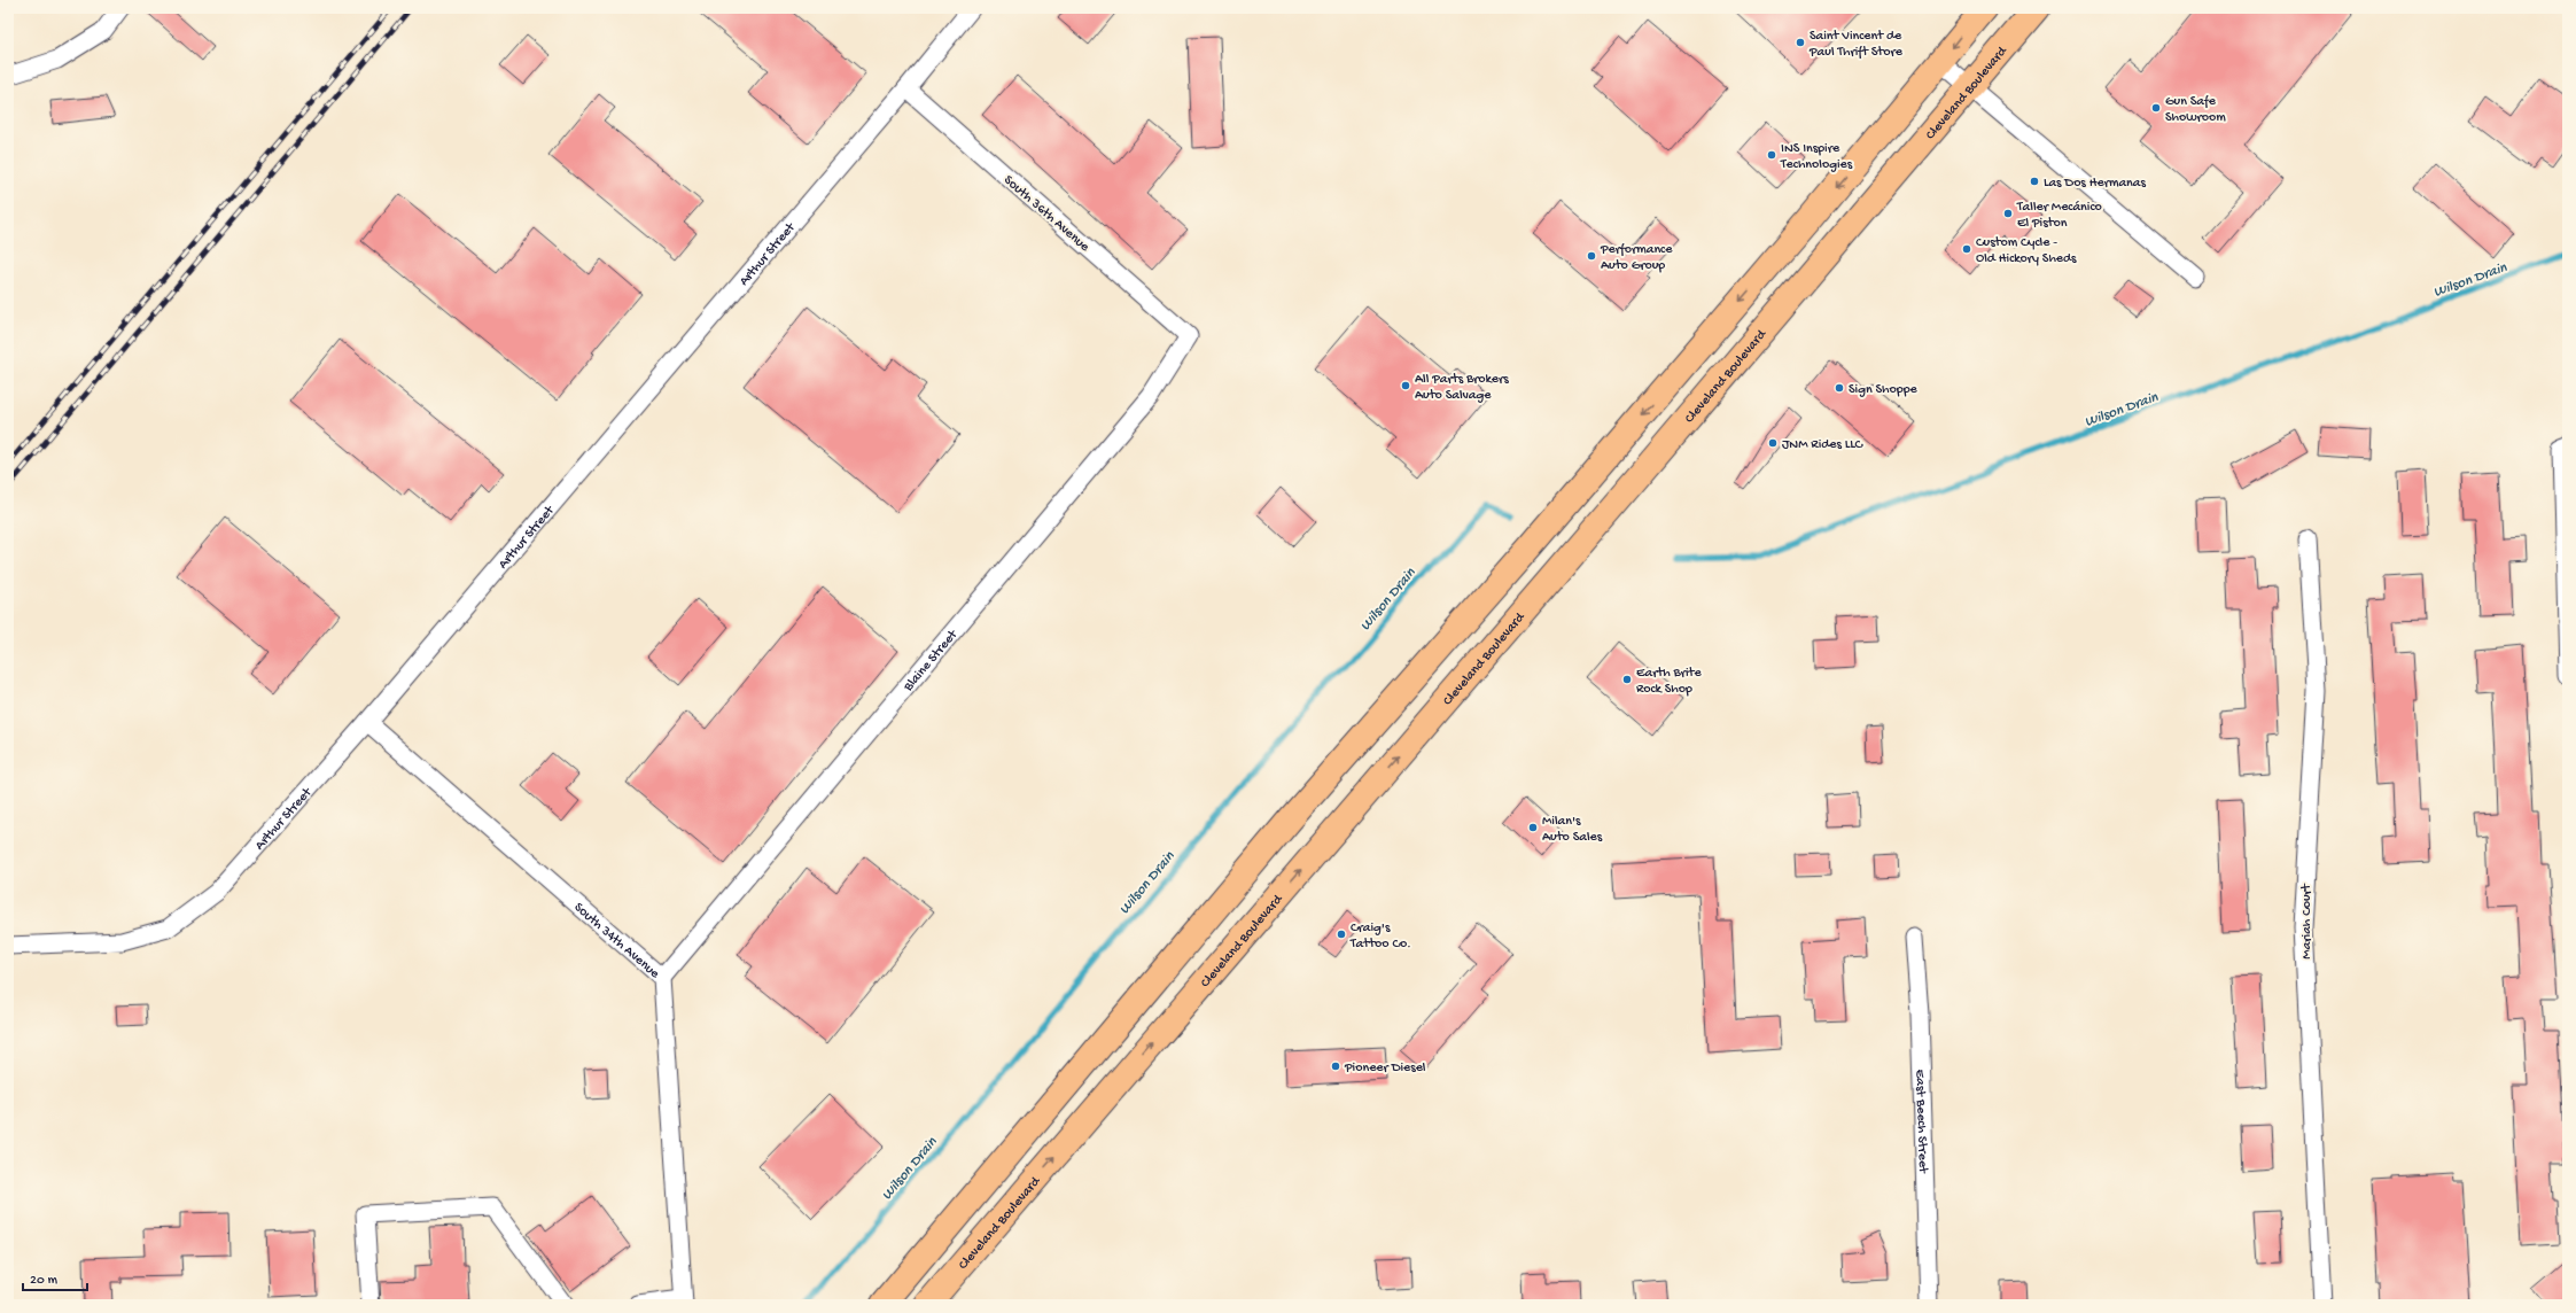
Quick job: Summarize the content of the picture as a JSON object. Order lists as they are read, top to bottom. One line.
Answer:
{"streets":{"main road":["Cleveland Boulevard"],"street":["South 36th Avenue","Arthur Street","Blaine Street","Mariah Court","South 34th Avenue","East Beech Street"]},"crossings":[["South 36th Avenue","Arthur Street"],["South 36th Avenue","Blaine Street"],["Arthur Street","South 34th Avenue"],["Blaine Street","South 34th Avenue"]],"water":["Wilson Drain"],"places":["Saint Vincent de Paul Thrift Store","Gun Safe Showroom","INS Inspire Technologies","Las Dos Hermanas","Taller Mecánico El Piston","Custom Cycle - Old Hickory Sheds","Performance Auto Group","All Parts Brokers Auto Salvage","Sign Shoppe","JNM Rides LLC","Earth Brite Rock Shop","Milan's Auto Sales","Craig's Tattoo Co.","Pioneer Diesel"],"scale_bar":"20 m"}
